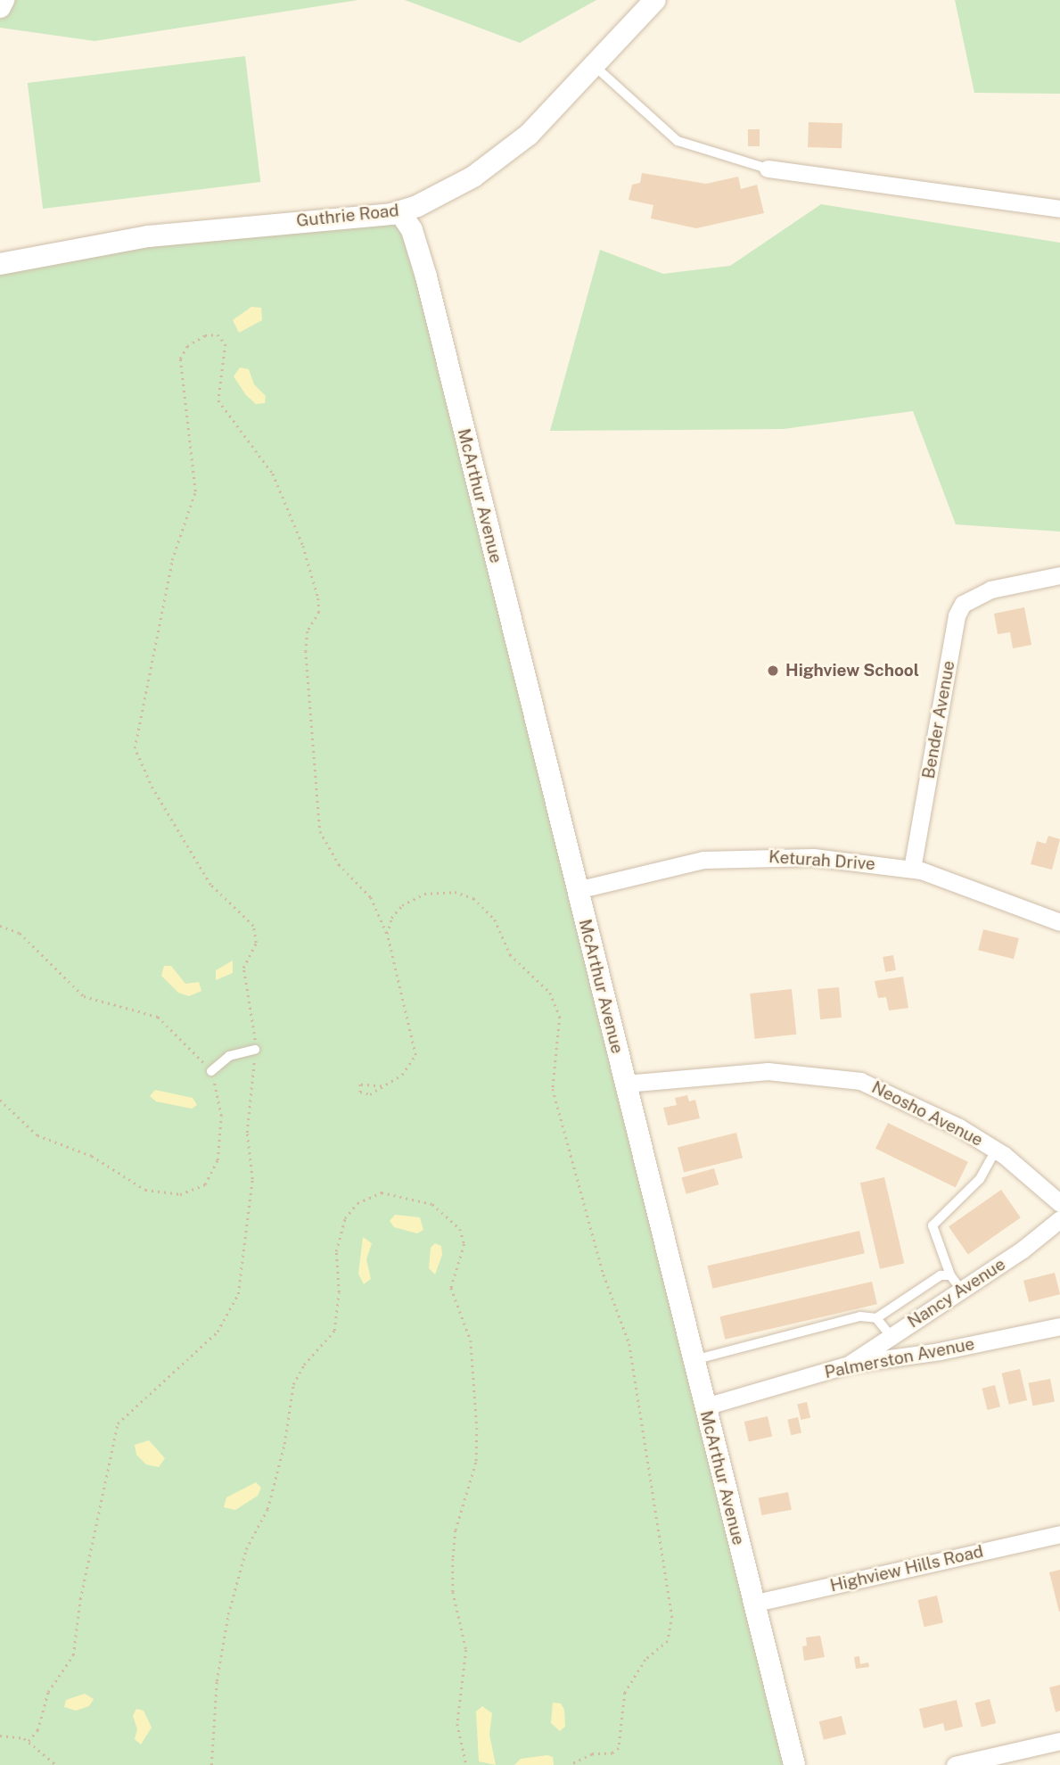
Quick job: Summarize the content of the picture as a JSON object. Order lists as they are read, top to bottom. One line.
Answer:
{"streets":{"street":["Guthrie Road","McArthur Avenue","Bender Avenue","Keturah Drive","Neosho Avenue","Nancy Avenue","Palmerston Avenue","Highview Hills Road"]},"crossings":[["Guthrie Road","McArthur Avenue"],["McArthur Avenue","Keturah Drive"],["McArthur Avenue","Neosho Avenue"],["McArthur Avenue","Palmerston Avenue"],["McArthur Avenue","Highview Hills Road"],["Bender Avenue","Keturah Drive"],["Nancy Avenue","Palmerston Avenue"]],"places":["Highview School"]}
